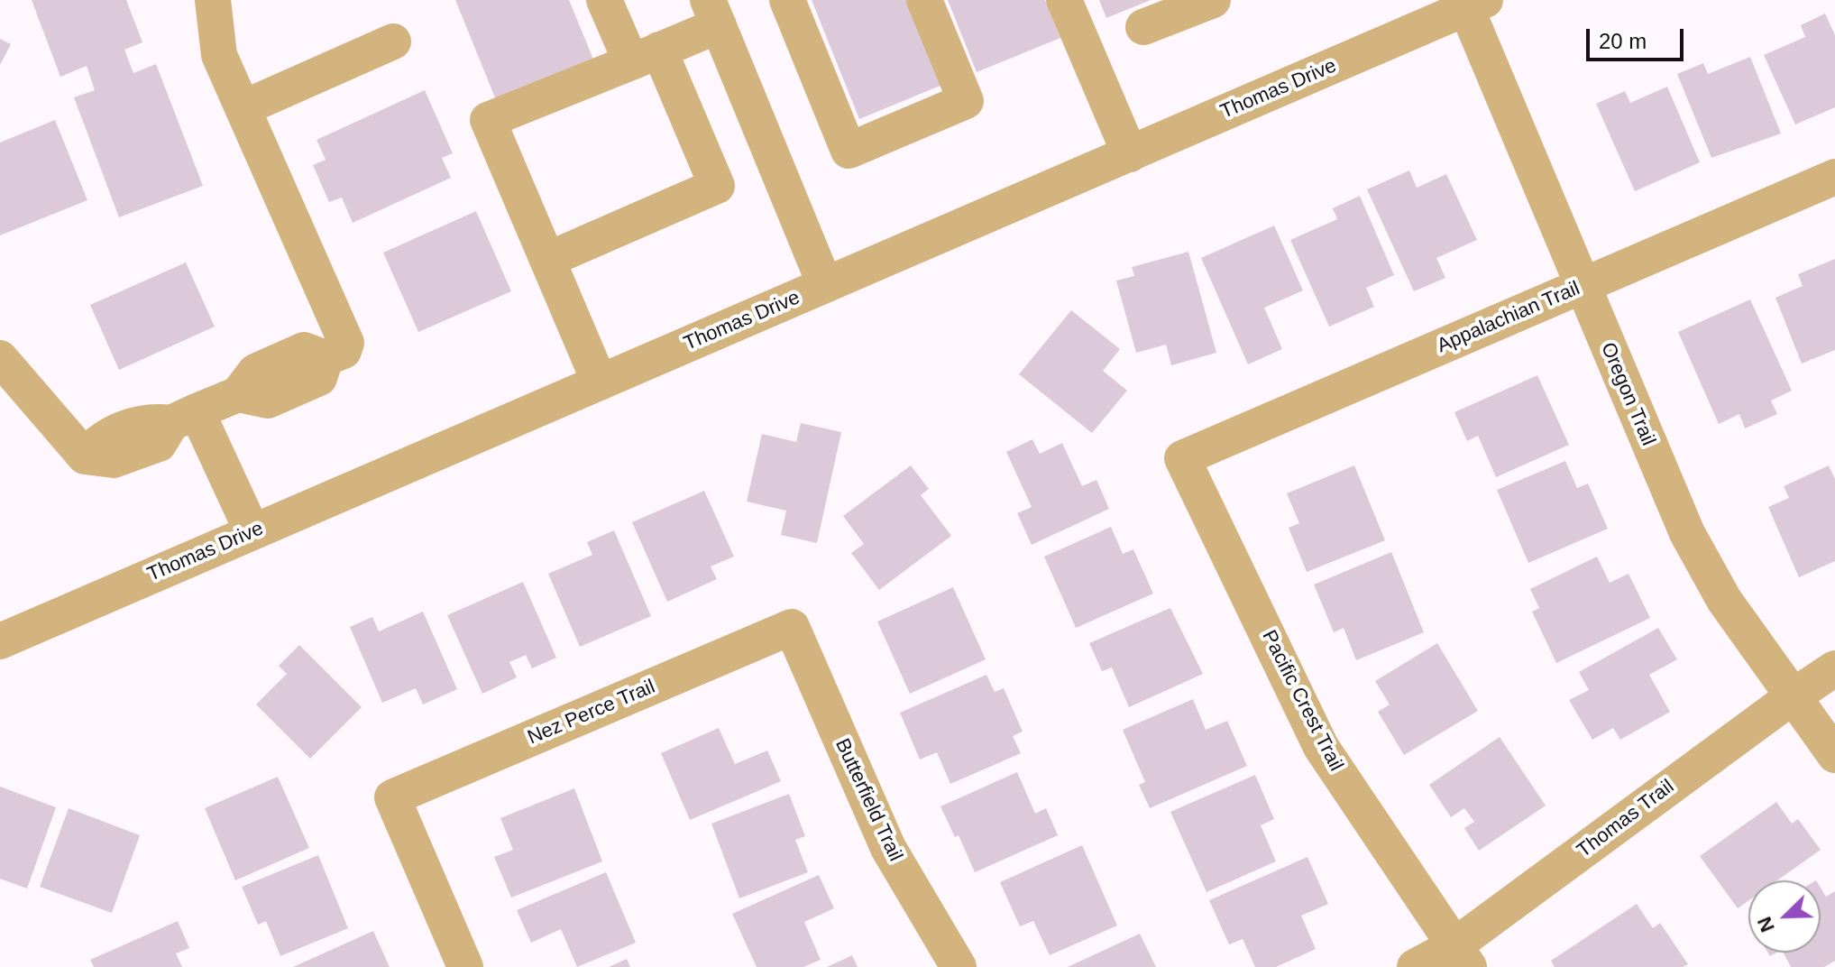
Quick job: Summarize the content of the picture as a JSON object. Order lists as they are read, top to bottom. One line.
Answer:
{"streets":{"street":["Thomas Drive","Appalachian Trail","Oregon Trail","Pacific Crest Trail","Nez Perce Trail","Butterfield Trail","Thomas Trail"]},"crossings":[["Thomas Drive","Oregon Trail"],["Appalachian Trail","Oregon Trail"],["Appalachian Trail","Pacific Crest Trail"],["Oregon Trail","Thomas Trail"],["Pacific Crest Trail","Thomas Trail"],["Nez Perce Trail","Butterfield Trail"]],"scale_bar":"20 m","north":"bottom left"}
